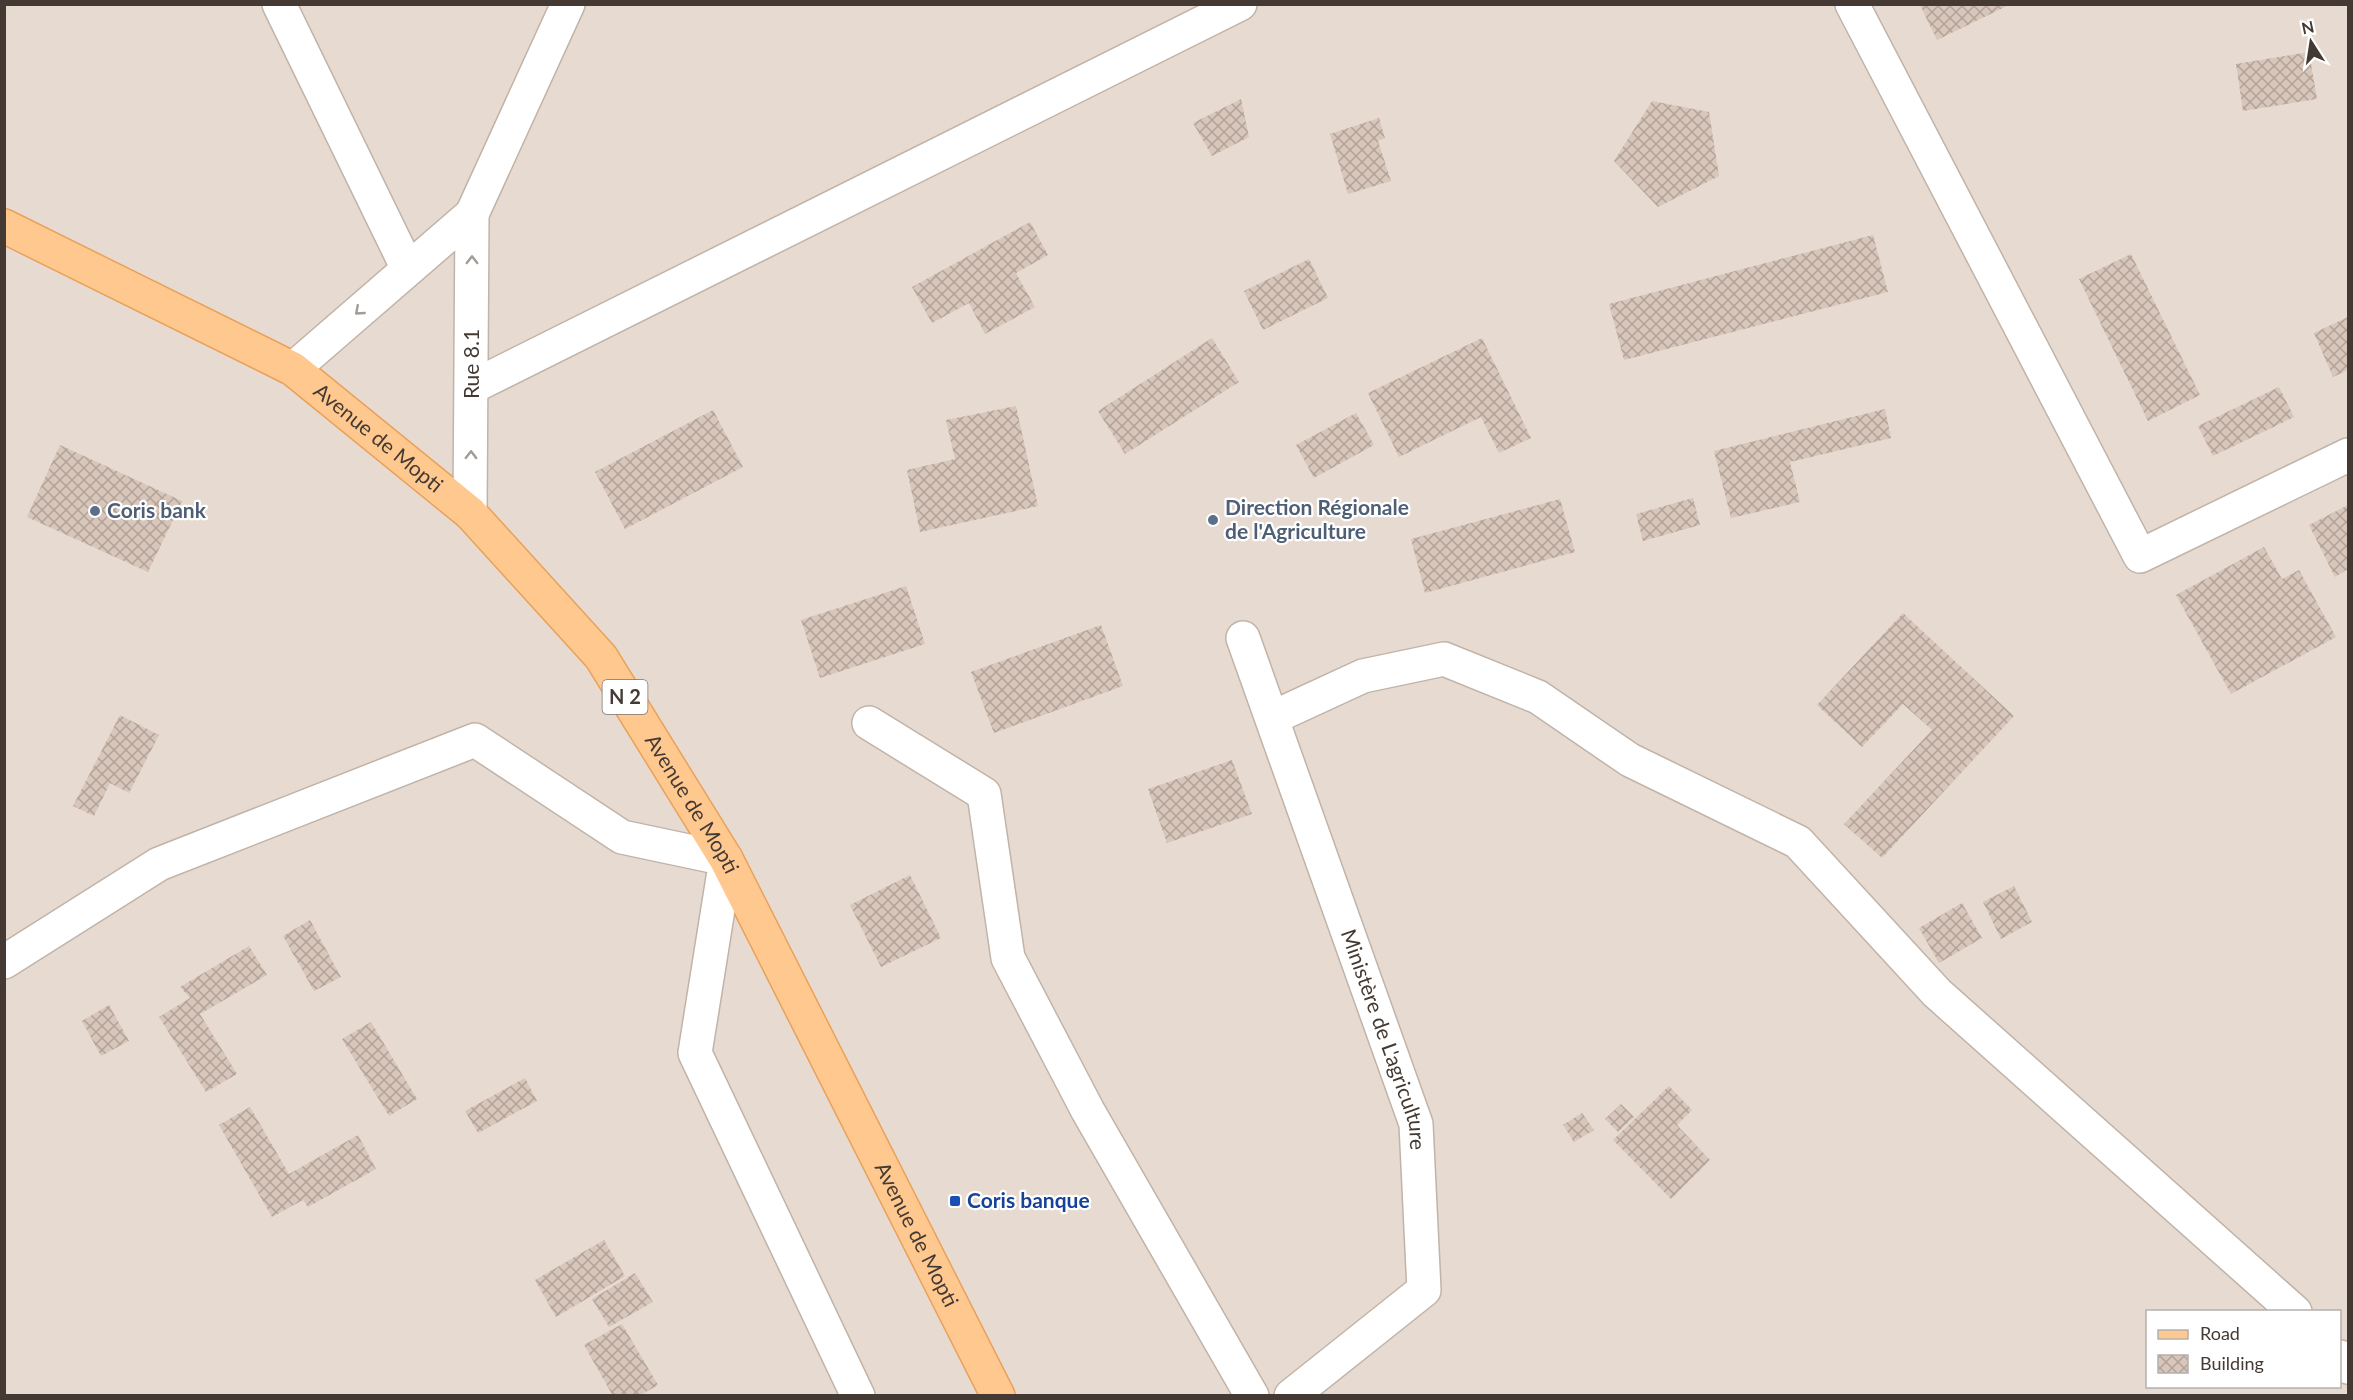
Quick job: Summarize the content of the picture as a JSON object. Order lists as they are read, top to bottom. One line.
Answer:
{"streets":{"main road":["Avenue de Mopti","N 2"],"street":["Rue 8.1","Ministère de L'agriculture"]},"crossings":[["Rue 8.1","Avenue de Mopti"]],"places":{"other":["Coris bank","Direction Régionale de l'Agriculture"],"transit":["Coris banque"]},"legend":["Road","Building"],"north":"top"}
